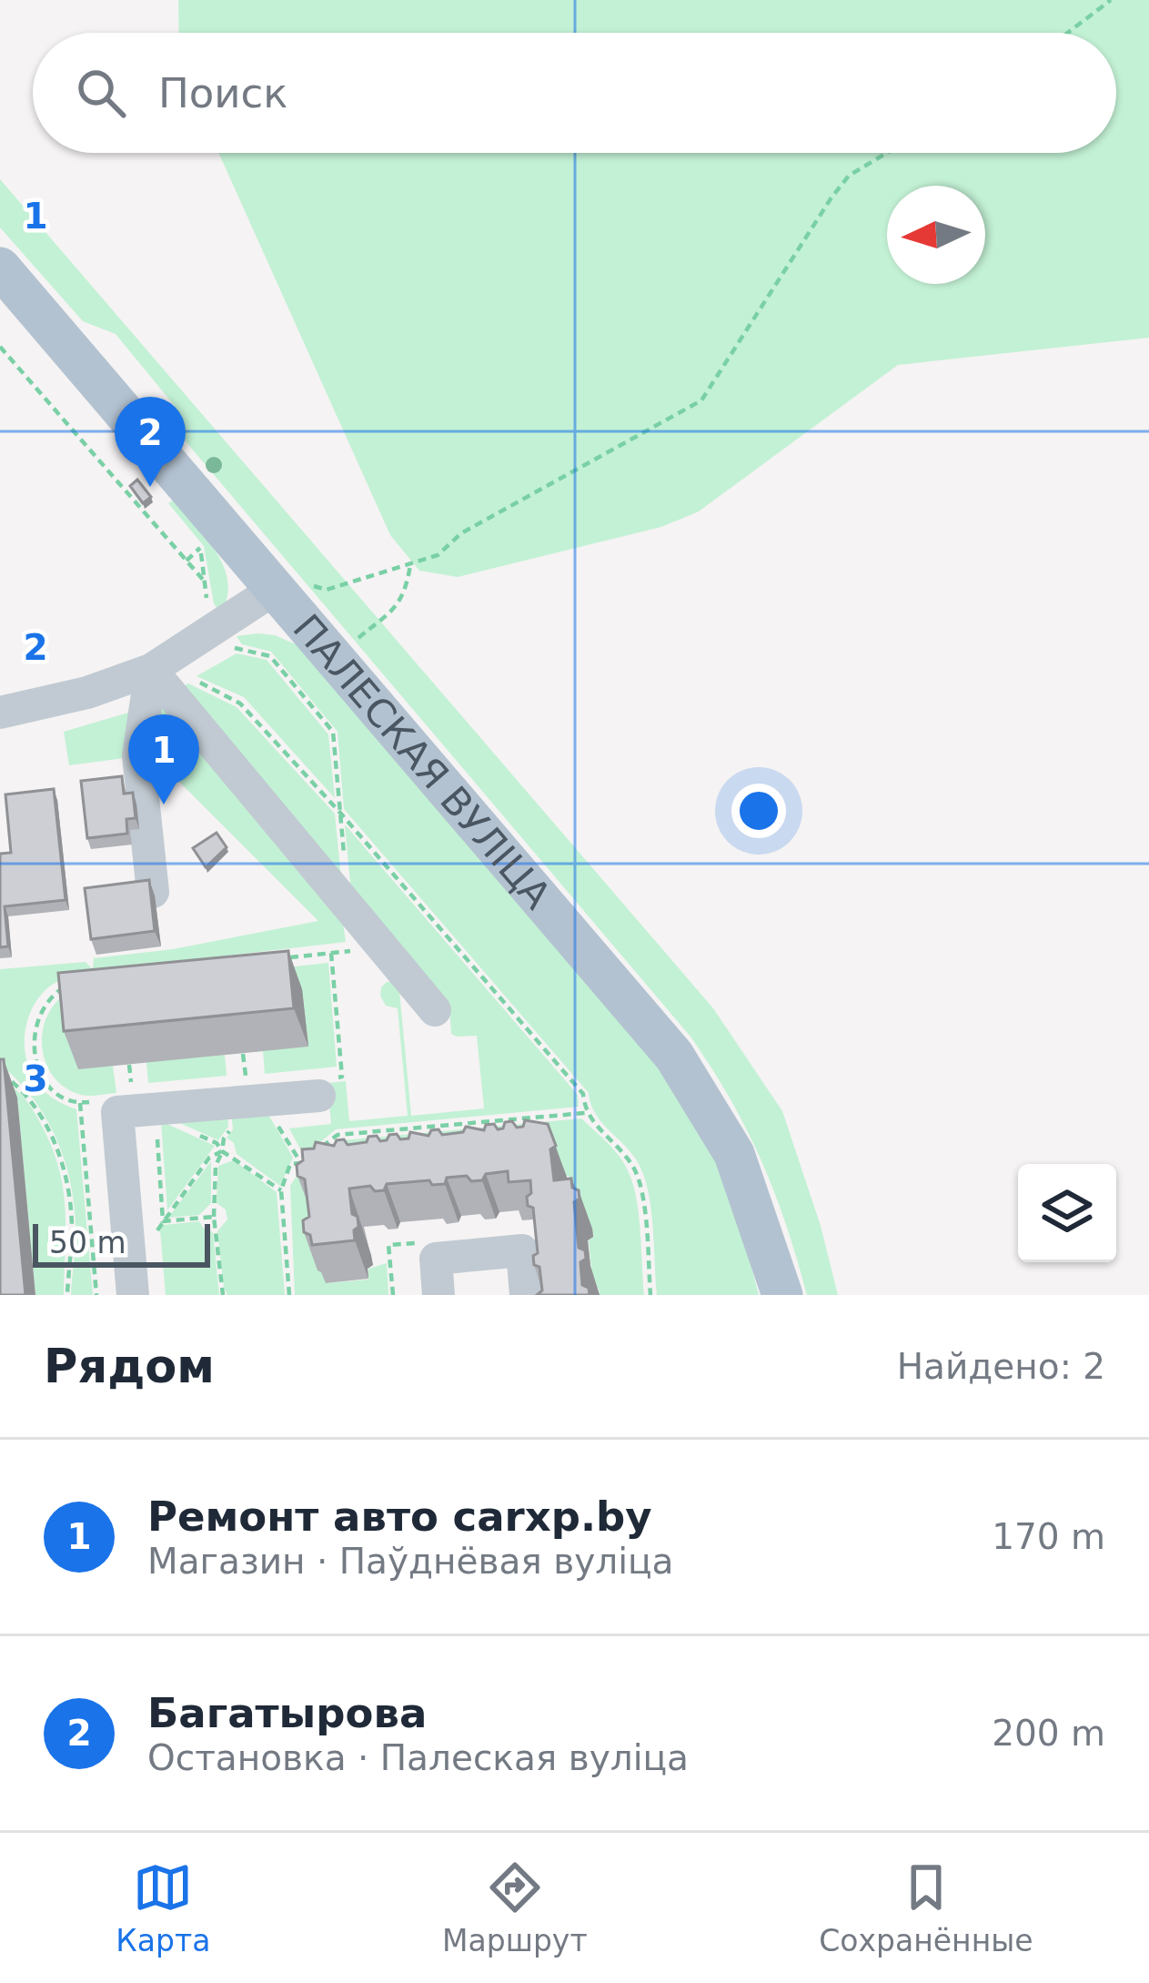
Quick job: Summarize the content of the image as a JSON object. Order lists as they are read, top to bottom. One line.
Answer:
{"streets":{"main road":["ПАЛЕСКАЯ ВУЛІЦА"]},"scale_bar":"50 m","north":"left","page":{"search":"Поиск","pins":["2","1"],"scale":"50 m","heading":["Рядом","Найдено: 2"],"list":[{"mark":"1","name":"Ремонт авто carxp.by","note":"Магазин · Паўднёвая вуліца","value":"170 m"},{"mark":"2","name":"Багатырова","note":"Остановка · Палеская вуліца","value":"200 m"}],"nav":["Карта","Маршрут","Сохранённые"]},"grid":{"rows":["1","2","3"]}}
